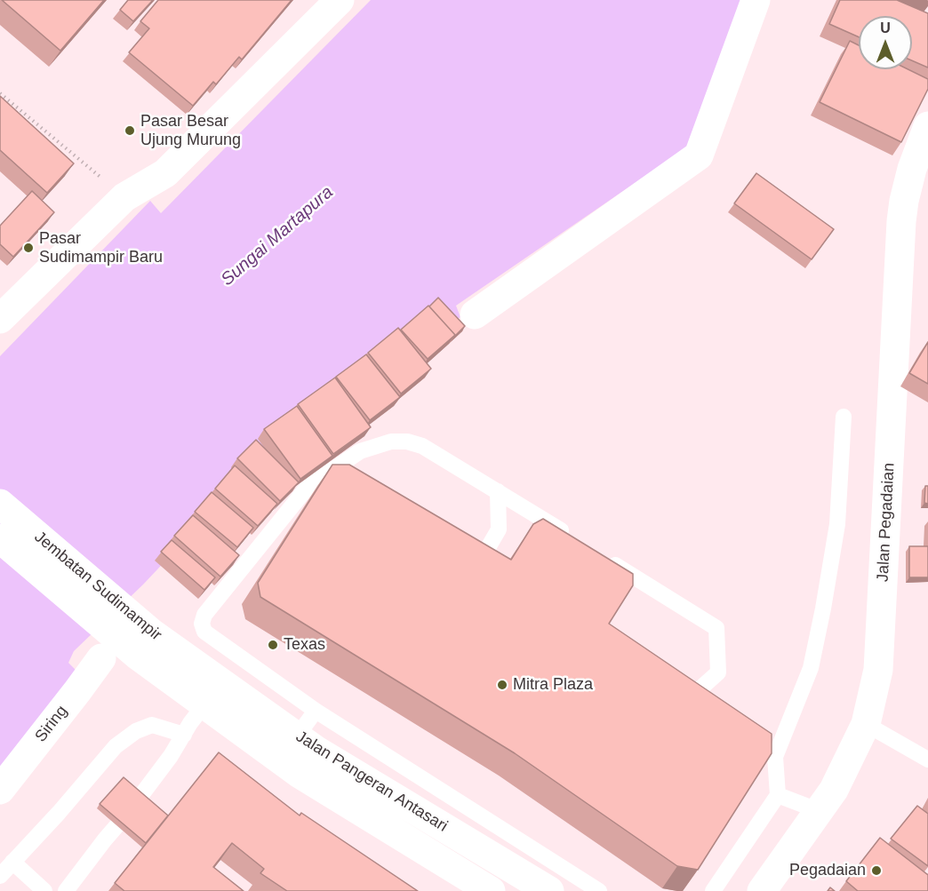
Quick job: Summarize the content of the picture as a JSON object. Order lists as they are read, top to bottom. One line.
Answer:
{"streets":{"main road":["Jalan Pegadaian","Jembatan Sudimampir","Siring","Jalan Pangeran Antasari"]},"crossings":[["Jembatan Sudimampir","Jalan Pangeran Antasari"]],"water":["Sungai Martapura"],"places":["Pasar Besar Ujung Murung","Pasar Sudimampir Baru","Texas","Mitra Plaza","Pegadaian"],"north":"top"}
